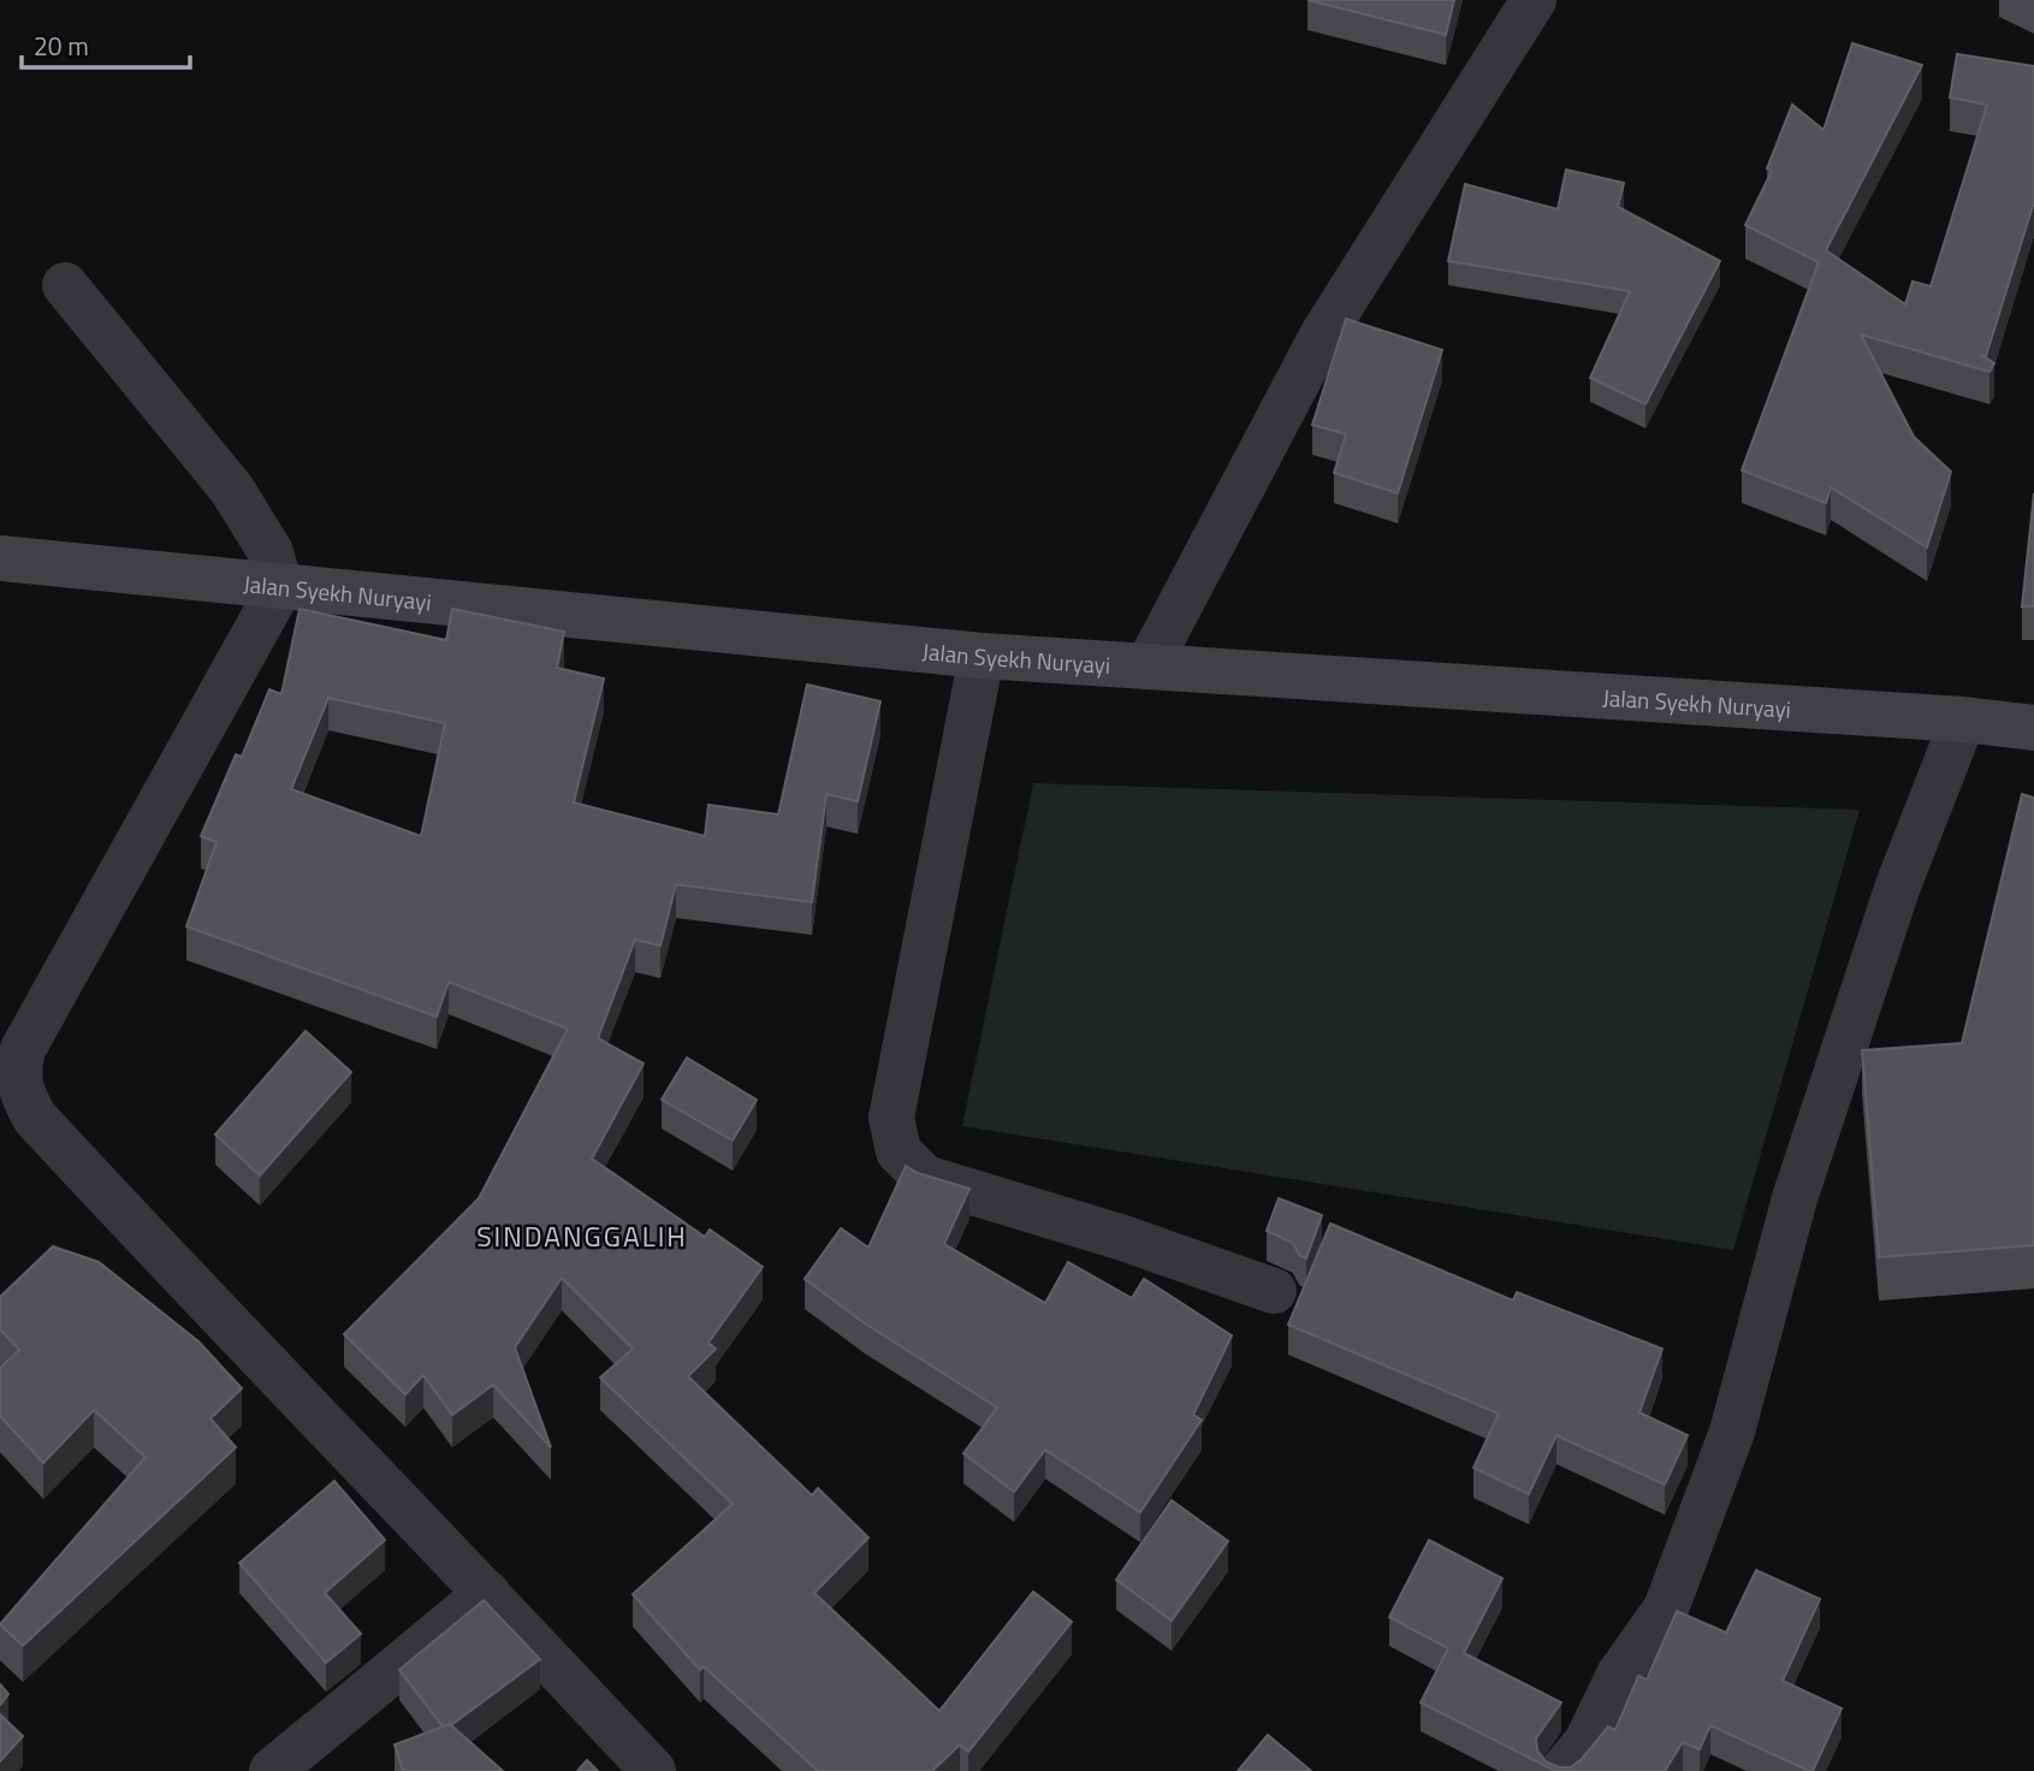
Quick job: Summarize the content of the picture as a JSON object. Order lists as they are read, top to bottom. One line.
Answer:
{"streets":{"main road":["Jalan Syekh Nuryayi"]},"districts":["SINDANGGALIH"],"scale_bar":"20 m"}
